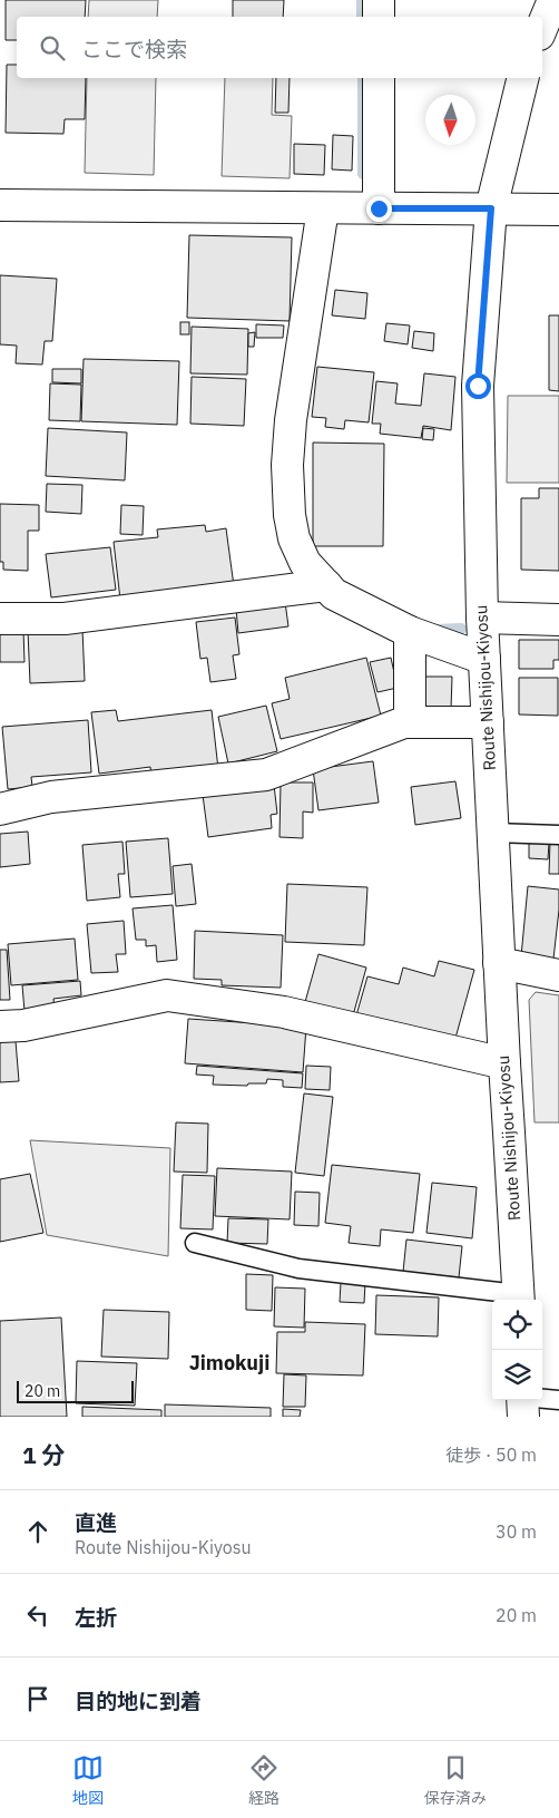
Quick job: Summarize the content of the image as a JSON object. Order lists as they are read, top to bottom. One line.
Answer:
{"streets":{"street":["Route Nishijou-Kiyosu"]},"districts":["Jimokuji"],"scale_bar":"20 m","north":"bottom","page":{"search":"ここで検索","scale":"20 m","heading":["1 分","徒歩 · 50 m"],"list":[["直進","Route Nishijou-Kiyosu","30 m"],["左折","20 m"],"目的地に到着"],"nav":["地図","経路","保存済み"]}}
